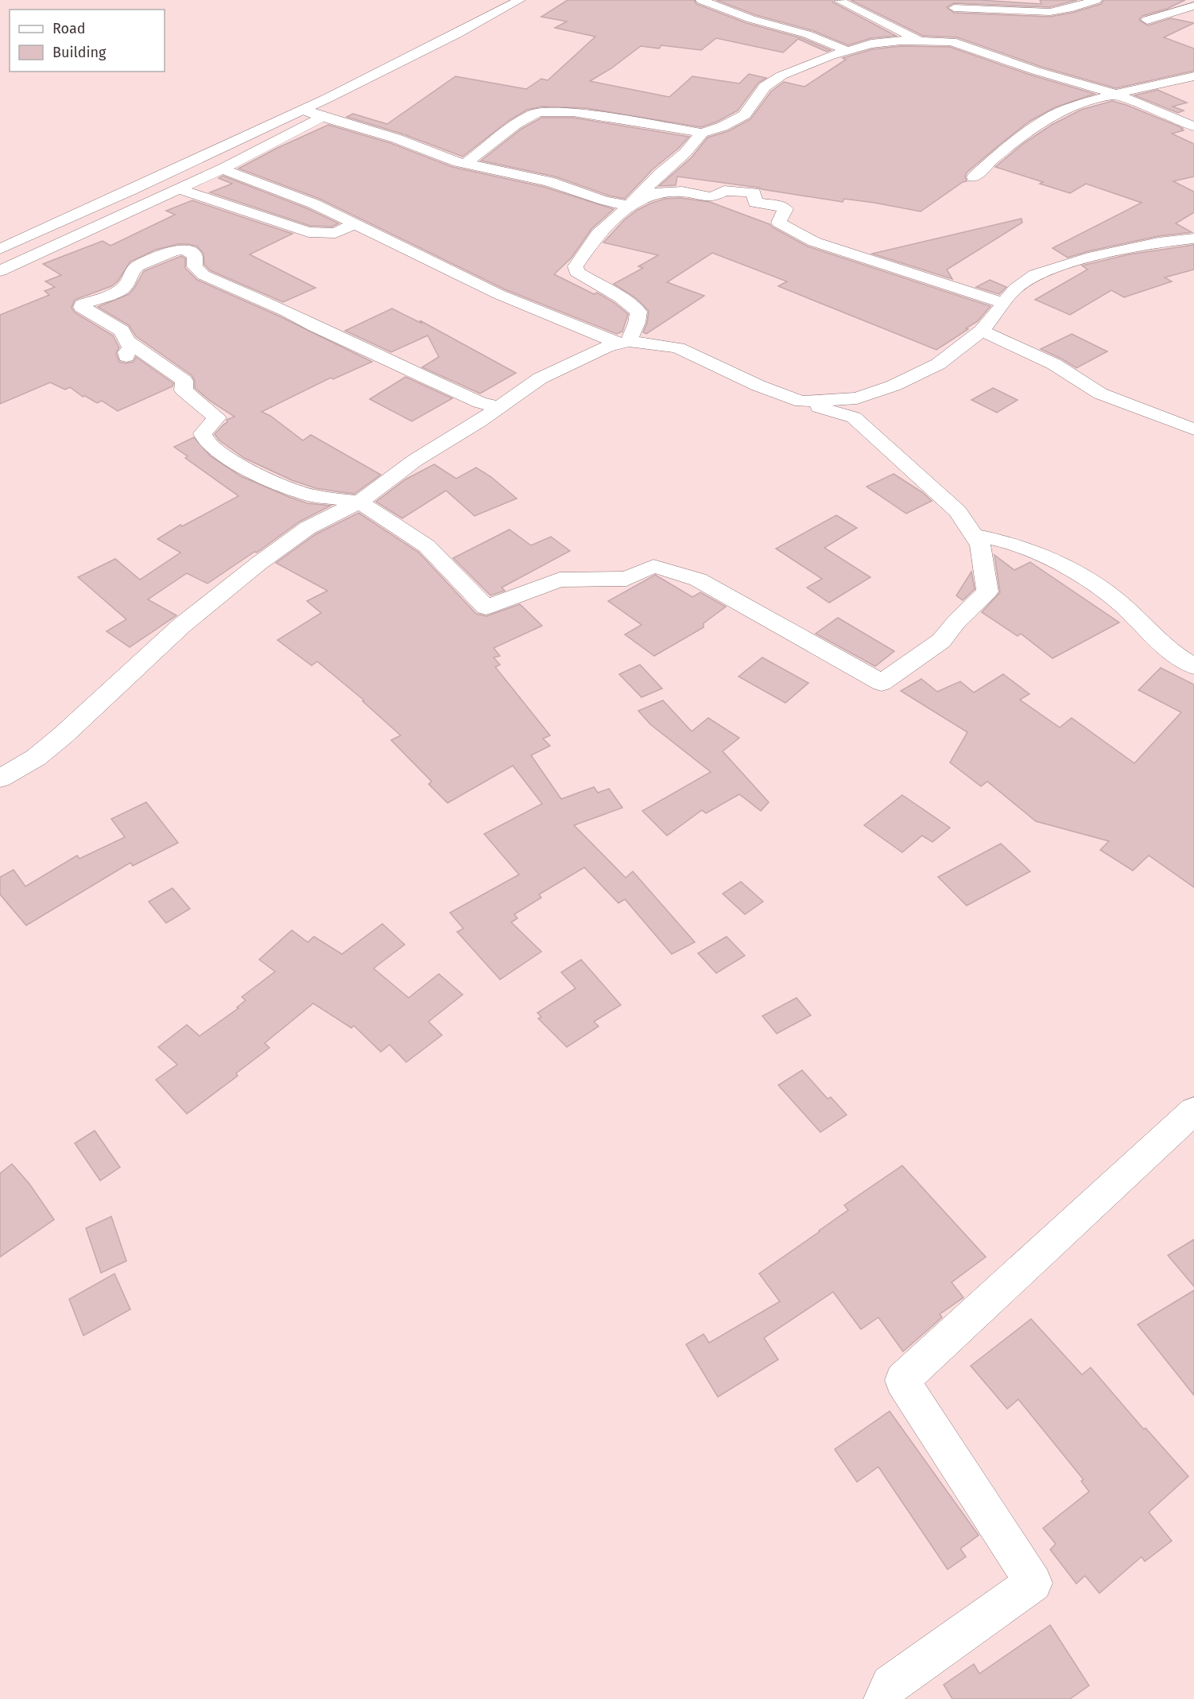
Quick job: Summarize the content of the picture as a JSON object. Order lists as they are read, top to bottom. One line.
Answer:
{"legend":["Road","Building"]}
